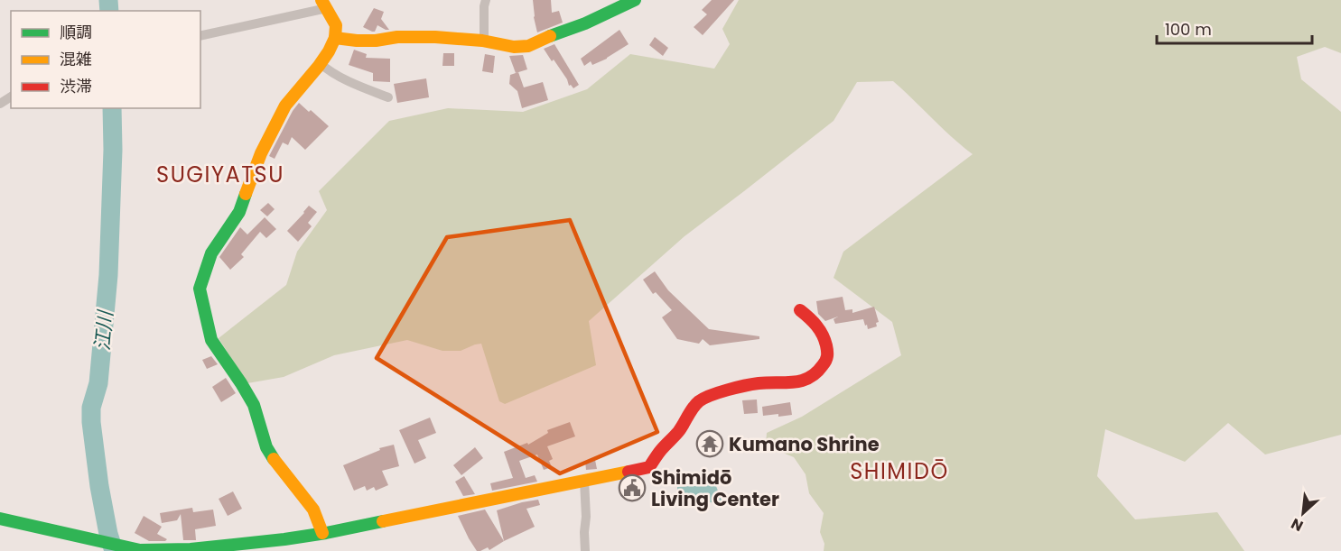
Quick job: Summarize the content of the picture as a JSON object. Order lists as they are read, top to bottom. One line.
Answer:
{"districts":["SUGIYATSU","SHIMIDŌ"],"water":["江川"],"places":{"temple":["Kumano Shrine"],"public building":["Shimidō Living Center"]},"legend":["順調","混雑","渋滞"],"scale_bar":"100 m","north":"bottom left"}
